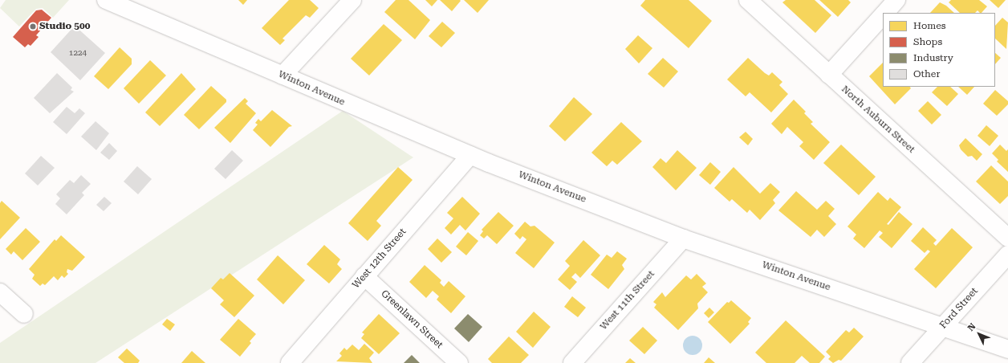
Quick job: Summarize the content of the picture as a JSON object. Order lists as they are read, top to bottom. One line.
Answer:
{"streets":{"street":["Winton Avenue","North Auburn Street","West 12th Street","West 11th Street","Ford Street","Greenlawn Street"]},"crossings":[["Winton Avenue","West 12th Street"],["Winton Avenue","West 11th Street"],["Winton Avenue","Ford Street"],["West 12th Street","Greenlawn Street"]],"places":["Studio 500"],"house_numbers":["1224"],"legend":["Homes","Shops","Industry","Other"],"north":"top left"}
